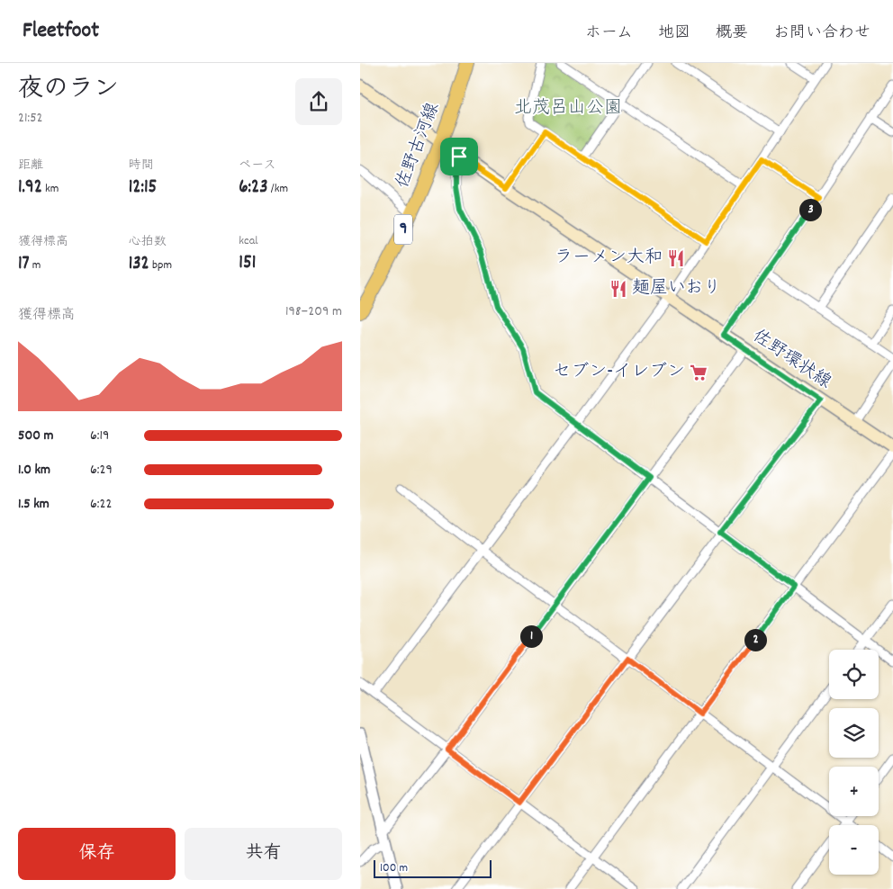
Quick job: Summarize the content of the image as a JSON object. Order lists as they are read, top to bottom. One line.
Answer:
{"streets":{"main road":["佐野古河線","9","佐野環状線"]},"crossings":[["佐野古河線","佐野環状線"]],"parks":["北茂呂山公園"],"places":{"restaurant":["ラーメン大和","麺屋いおり"],"supermarket":["セブン-イレブン"]},"scale_bar":"100 m","page":{"header":"Fleetfoot","nav":["ホーム","地図","概要","お問い合わせ"],"heading":["夜のラン","21:52"],"stats":[["距離","1.92 km"],["時間","12:15"],["ペース","6:23 /km"],["獲得標高","17 m"],["心拍数","132 bpm"],["kcal","151"]],"pins":["3","1","2"],"chart":["獲得標高","198–209 m"],"list":[{"name":"500 m","note":"6:19"},{"name":"1.0 km","note":"6:29"},{"name":"1.5 km","note":"6:22"}],"map_buttons":["+","−"],"buttons":["保存","共有"],"scale":"100 m"}}
